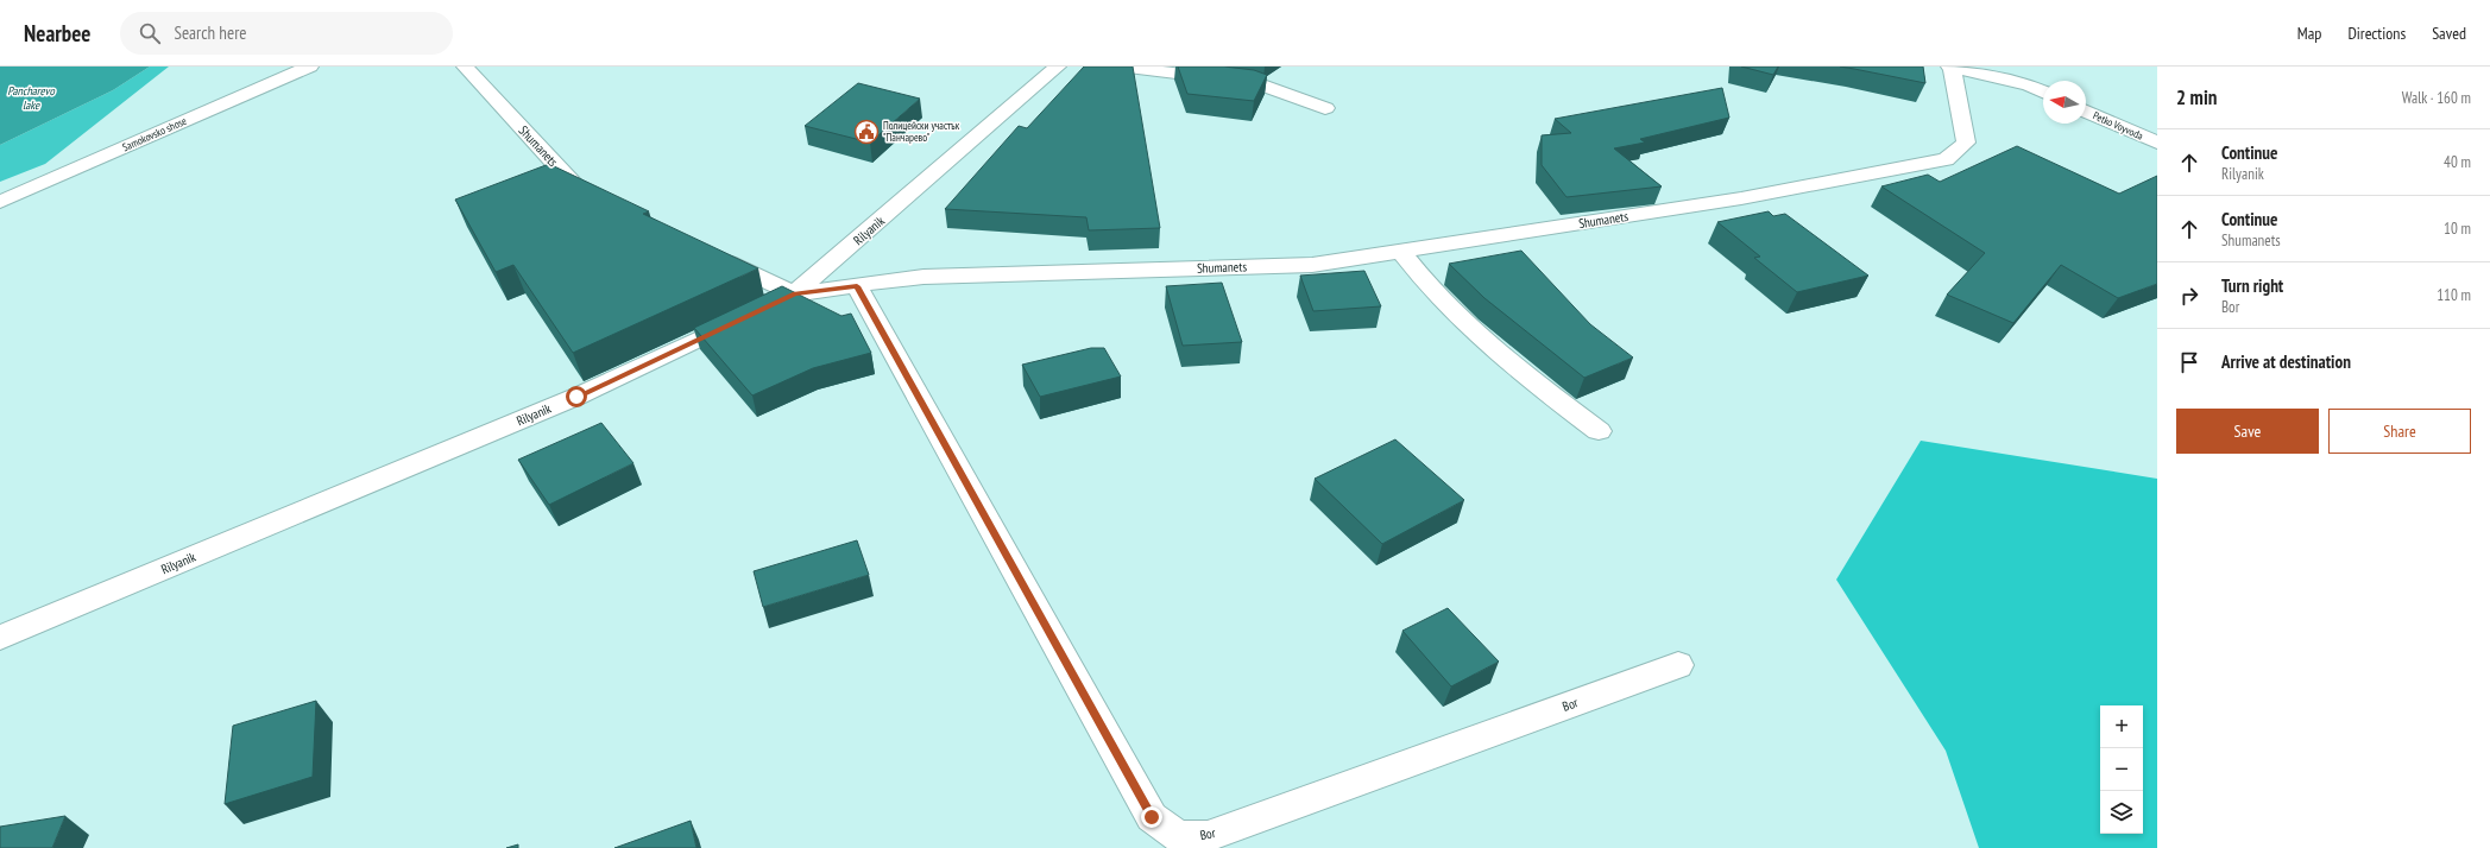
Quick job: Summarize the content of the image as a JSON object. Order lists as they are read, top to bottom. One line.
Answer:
{"streets":{"street":["Petko Voyvoda","Samokovsko shose","Shumanets","Rilyanik","Bor"]},"crossings":[["Shumanets","Rilyanik"],["Shumanets","Bor"]],"water":["Pancharevo lake"],"places":{"public building":["Полицейски участък \"Панчарево\""]},"north":"left","page":{"header":"Nearbee","search":"Search here","nav":["Map","Directions","Saved"],"heading":["2 min","Walk · 160 m"],"list":[["Continue","Rilyanik","40 m"],["Continue","Shumanets","10 m"],["Turn right","Bor","110 m"],"Arrive at destination"],"buttons":["Save","Share"],"map_buttons":["+","−"]}}
